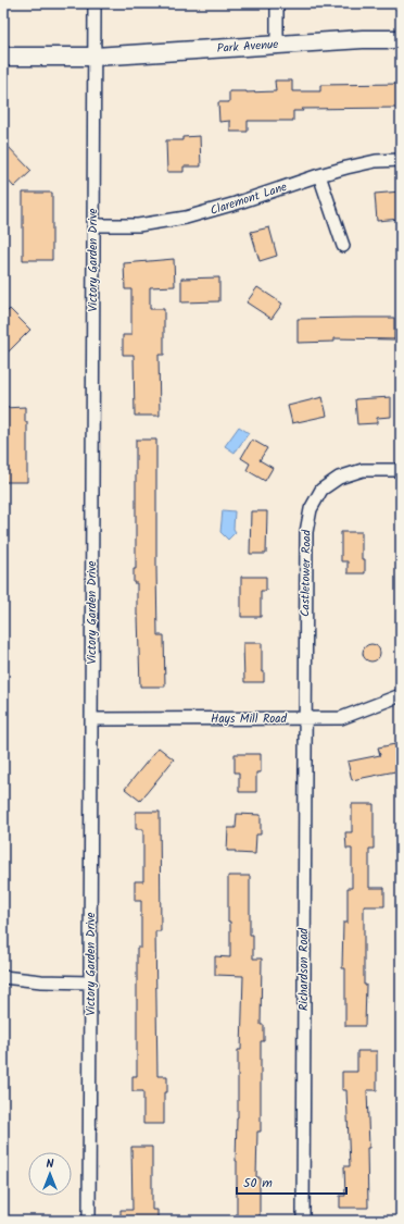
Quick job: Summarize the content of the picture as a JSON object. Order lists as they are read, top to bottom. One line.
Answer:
{"streets":{"main road":["Park Avenue"],"street":["Claremont Lane","Victory Garden Drive","Castletower Road","Hays Mill Road","Richardson Road"]},"crossings":[["Park Avenue","Victory Garden Drive"],["Claremont Lane","Victory Garden Drive"],["Victory Garden Drive","Hays Mill Road"],["Castletower Road","Hays Mill Road"],["Castletower Road","Richardson Road"],["Hays Mill Road","Richardson Road"]],"scale_bar":"50 m","north":"top"}
